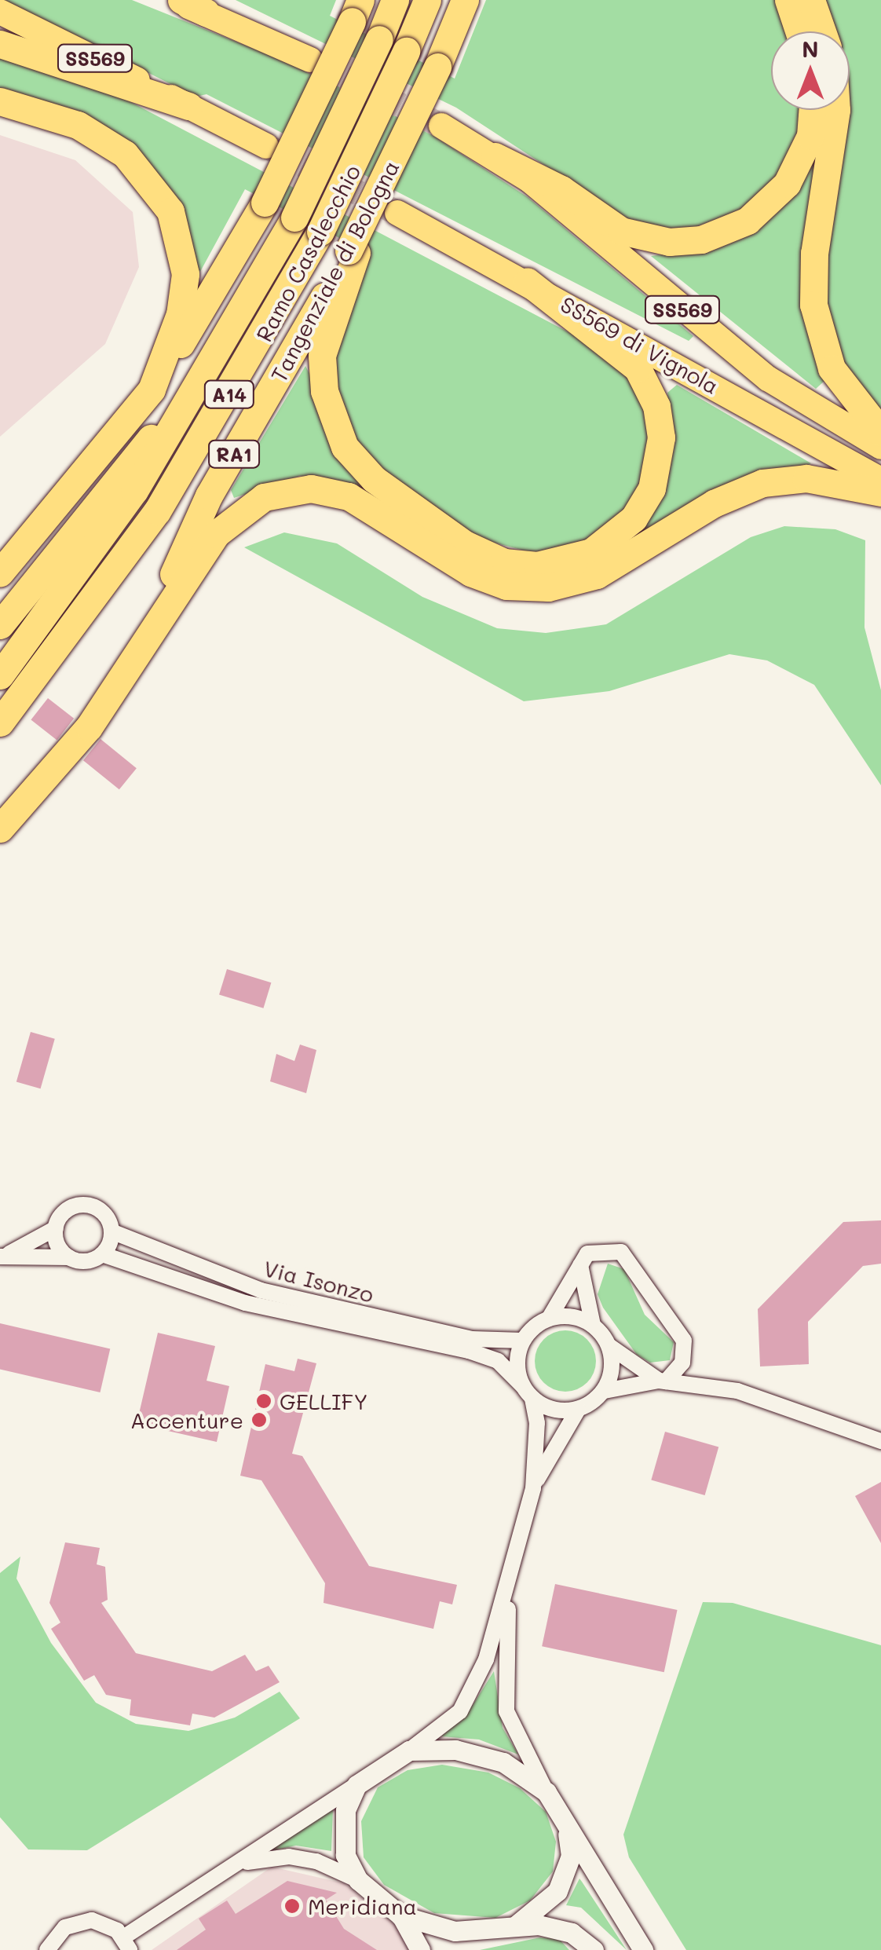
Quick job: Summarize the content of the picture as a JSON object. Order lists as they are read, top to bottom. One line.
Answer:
{"streets":{"highway":["SS569","Ramo Casalecchio","Tangenziale di Bologna","SS569 di Vignola","A14","RA1"],"street":["Via Isonzo"]},"crossings":[["Tangenziale di Bologna","SS569 di Vignola"],["Tangenziale di Bologna","RA1"]],"places":["GELLIFY","Accenture","Meridiana"],"north":"top"}
